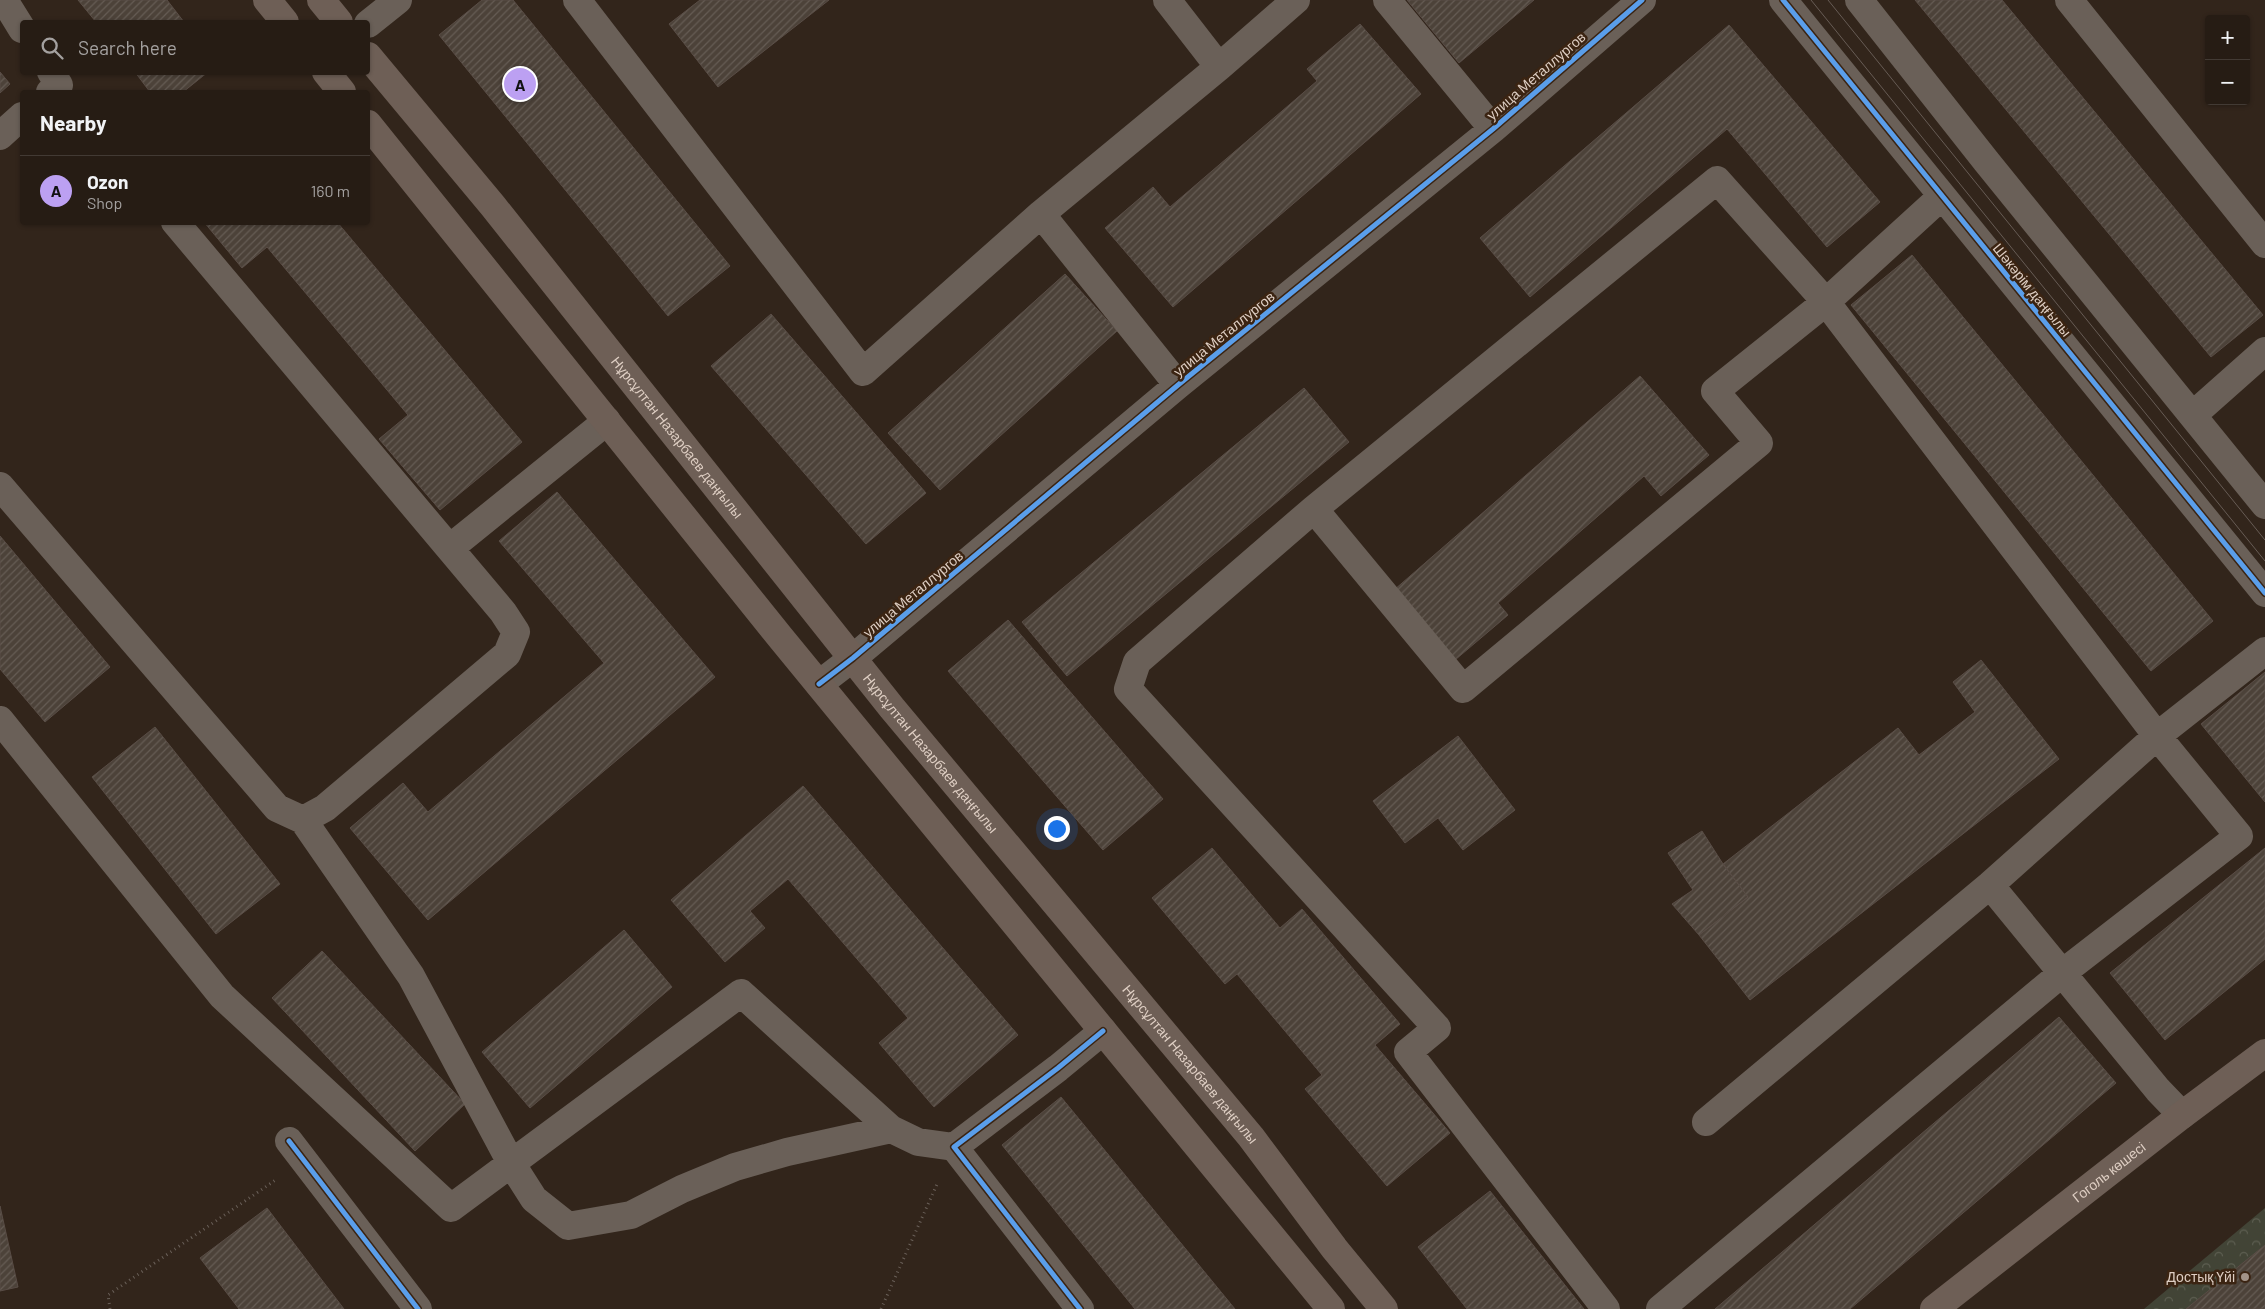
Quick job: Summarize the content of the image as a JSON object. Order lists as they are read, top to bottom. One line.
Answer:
{"streets":{"main road":["Нұрсұлтан Назарбаев даңғылы","Гоголь көшесі"],"street":["улица Металлургов","Шәкәрім даңғылы"]},"crossings":[["улица Металлургов","Нұрсұлтан Назарбаев даңғылы"]],"places":["Достық Үйі"],"page":{"map_buttons":["+","−"],"search":"Search here","pins":"A","heading":"Nearby","list":[{"mark":"A","name":"Ozon","note":"Shop","value":"160 m"}]}}
